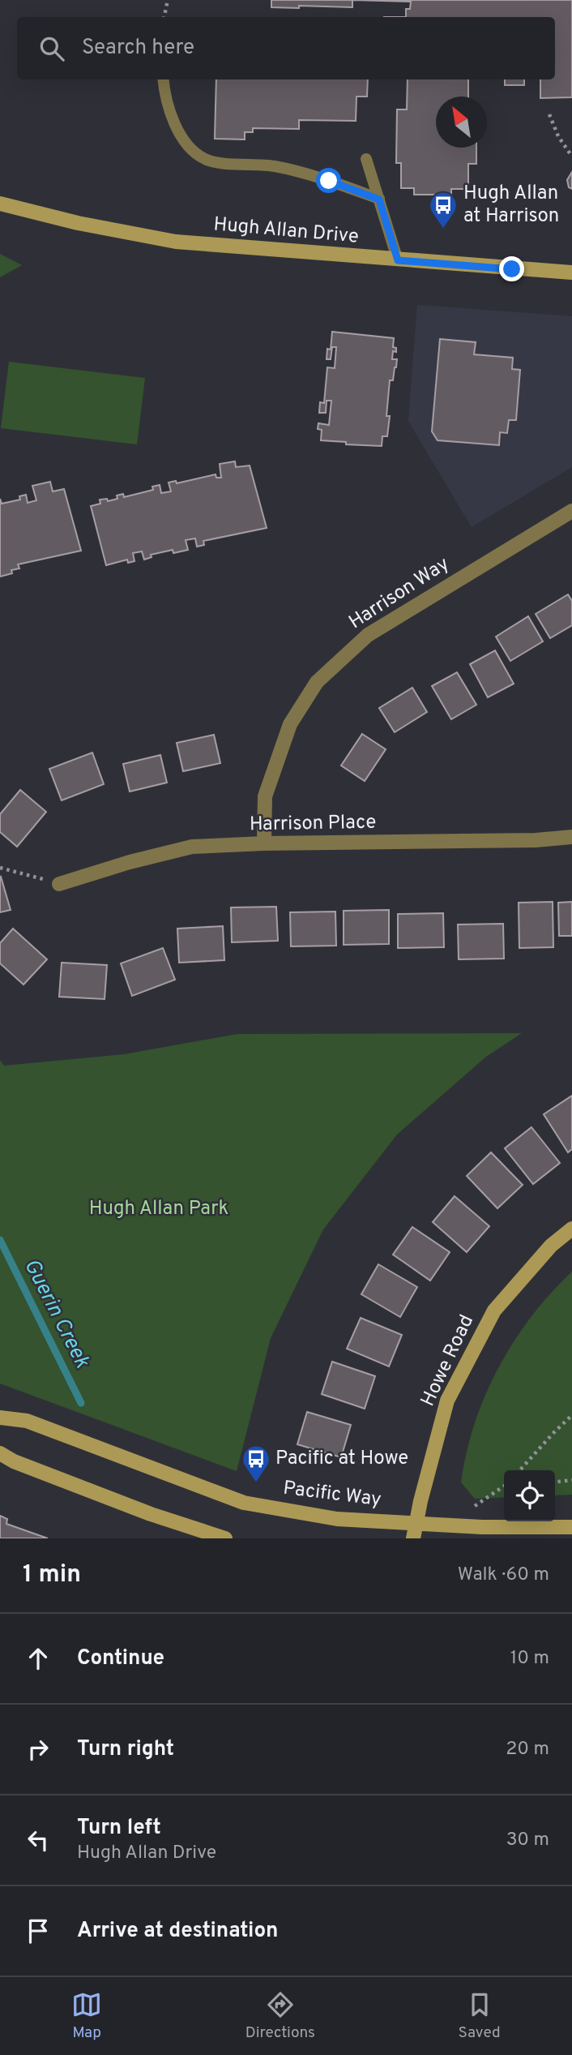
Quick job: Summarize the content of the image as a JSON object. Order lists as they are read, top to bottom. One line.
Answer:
{"streets":{"main road":["Hugh Allan Drive","Howe Road","Pacific Way"],"street":["Harrison Way","Harrison Place"]},"crossings":[["Harrison Way","Harrison Place"],["Howe Road","Pacific Way"]],"water":["Guerin Creek"],"parks":["Hugh Allan Park"],"places":{"bus stop":["Hugh Allan at Harrison","Pacific at Howe"]},"north":"top left","page":{"search":"Search here","heading":["1 min","Walk · 60 m"],"list":[["Continue","10 m"],["Turn right","20 m"],["Turn left","Hugh Allan Drive","30 m"],"Arrive at destination"],"nav":["Map","Directions","Saved"]}}
